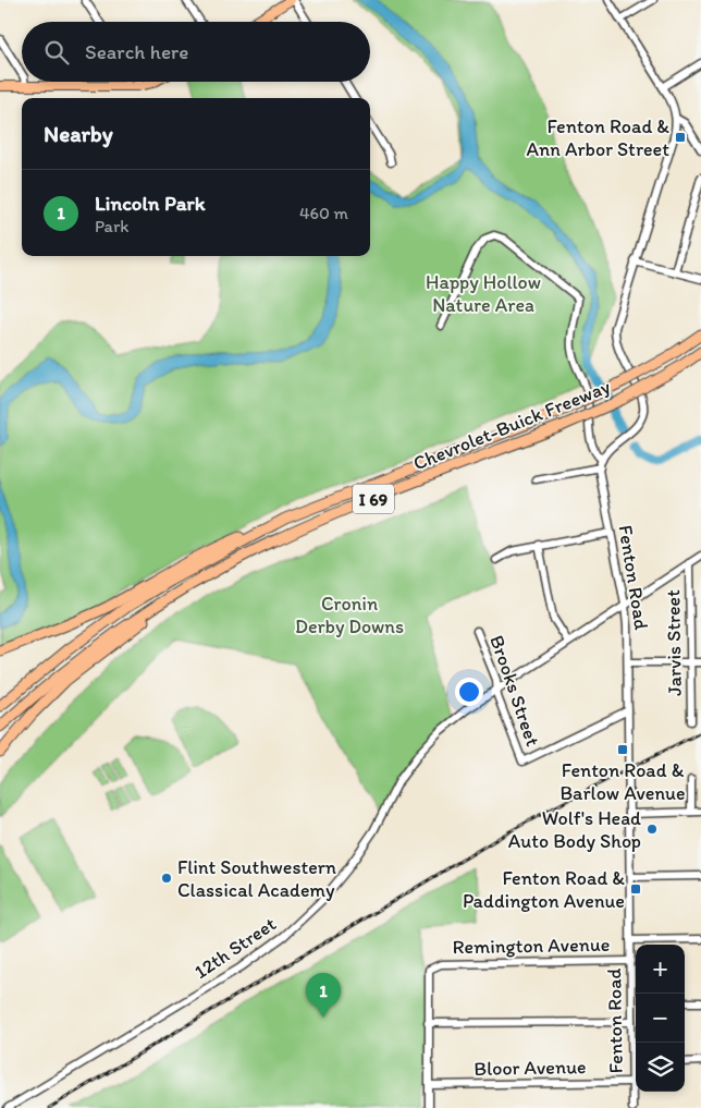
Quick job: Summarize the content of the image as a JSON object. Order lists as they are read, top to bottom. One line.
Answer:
{"streets":{"highway":["Chevrolet-Buick Freeway","I 69"],"street":["Fenton Road","Jarvis Street","Brooks Street","Remington Avenue","12th Street","Bloor Avenue"]},"crossings":[["Fenton Road","Brooks Street"],["Fenton Road","Remington Avenue"],["Fenton Road","12th Street"],["Fenton Road","Bloor Avenue"],["Jarvis Street","12th Street"],["Brooks Street","12th Street"]],"parks":["Happy Hollow Nature Area","Cronin Derby Downs"],"places":{"transit":["Fenton Road & Ann Arbor Street","Fenton Road & Barlow Avenue","Fenton Road & Paddington Avenue"],"other":["Wolf's Head Auto Body Shop","Flint Southwestern Classical Academy"]},"page":{"search":"Search here","heading":"Nearby","list":[{"mark":"1","name":"Lincoln Park","note":"Park","value":"460 m"}],"map_buttons":["+","−"],"pins":"1"}}
